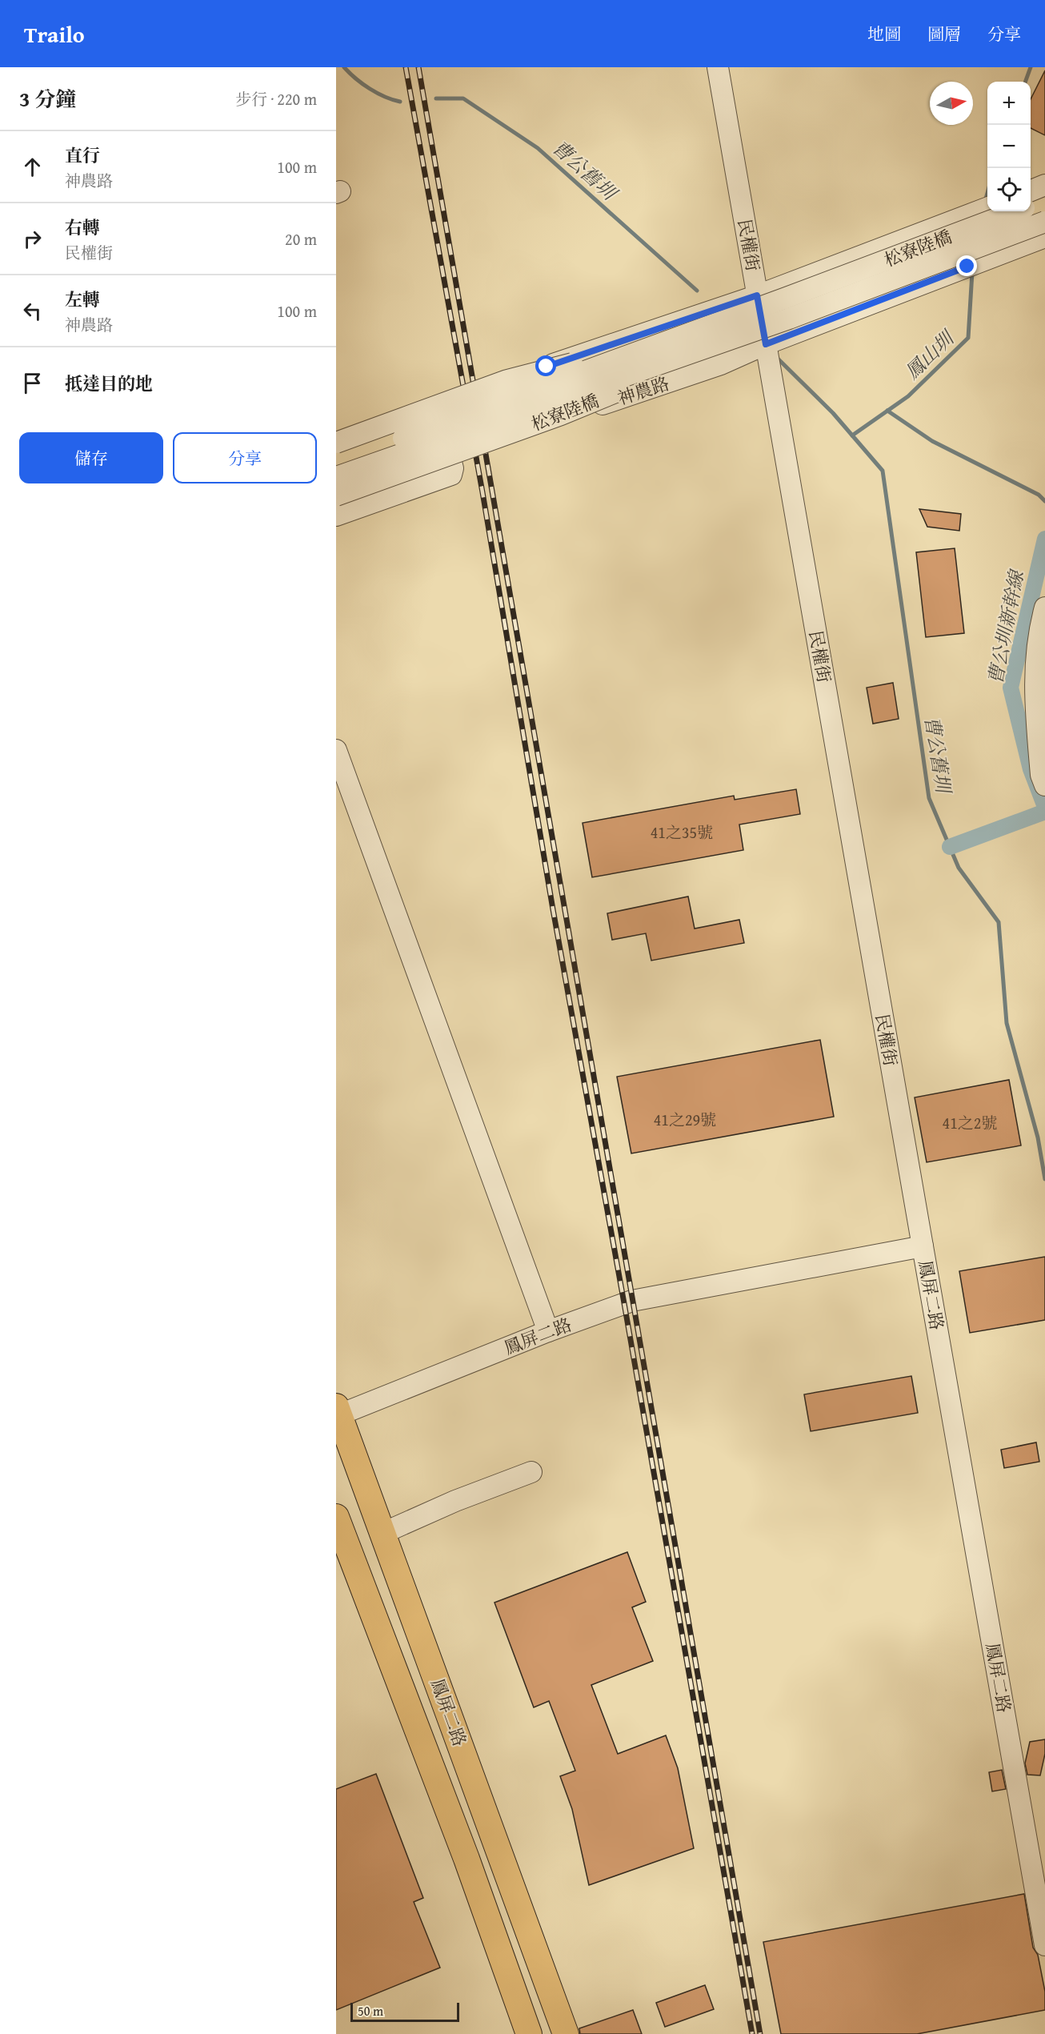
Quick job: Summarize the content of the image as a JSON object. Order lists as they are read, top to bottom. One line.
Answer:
{"streets":{"main road":["鳳屏二路"],"street":["民權街","松寮陸橋","神農路"]},"crossings":[["民權街","神農路"],["民權街","鳳屏二路"]],"water":["曹公舊圳","鳳山圳","曹公圳新幹線"],"house_numbers":["41之35號","41之29號","41之2號"],"scale_bar":"50 m","north":"right","page":{"header":"Trailo","nav":["地圖","圖層","分享"],"heading":["3 分鐘","步行 · 220 m"],"map_buttons":["+","−"],"list":[["直行","神農路","100 m"],["右轉","民權街","20 m"],["左轉","神農路","100 m"],"抵達目的地"],"buttons":["儲存","分享"],"scale":"50 m"}}
